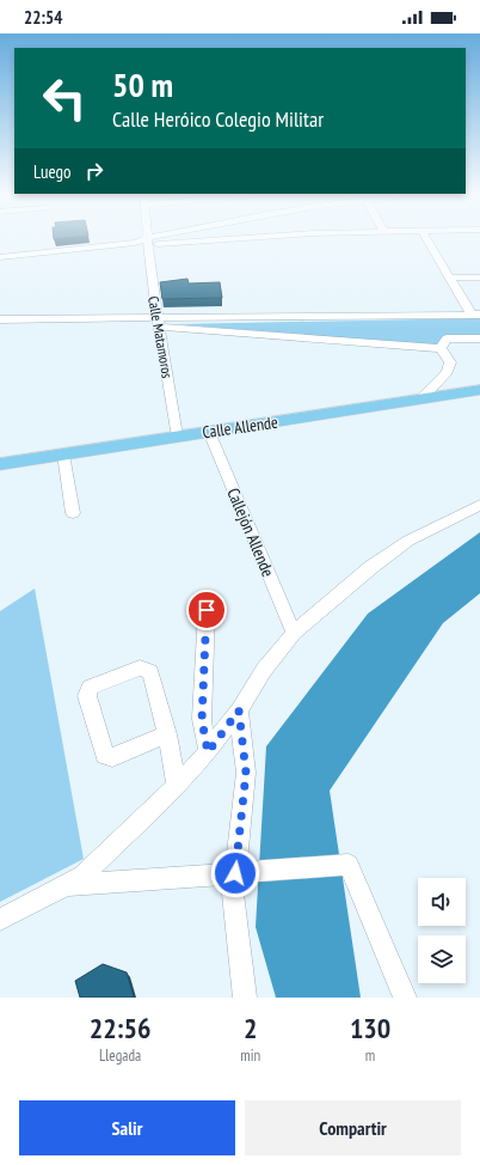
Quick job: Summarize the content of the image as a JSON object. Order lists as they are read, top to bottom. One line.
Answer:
{"streets":{"main road":["Calle Allende"],"street":["Calle Matamoros","Callejón Allende"]},"crossings":[["Calle Matamoros","Calle Allende"],["Calle Allende","Callejón Allende"]],"page":{"status":"22:54","turn":["50 m","Calle Heróico Colegio Militar"],"then":"Luego","eta":["22:56","Llegada","2","min","130","m"],"buttons":["Salir","Compartir"]}}
